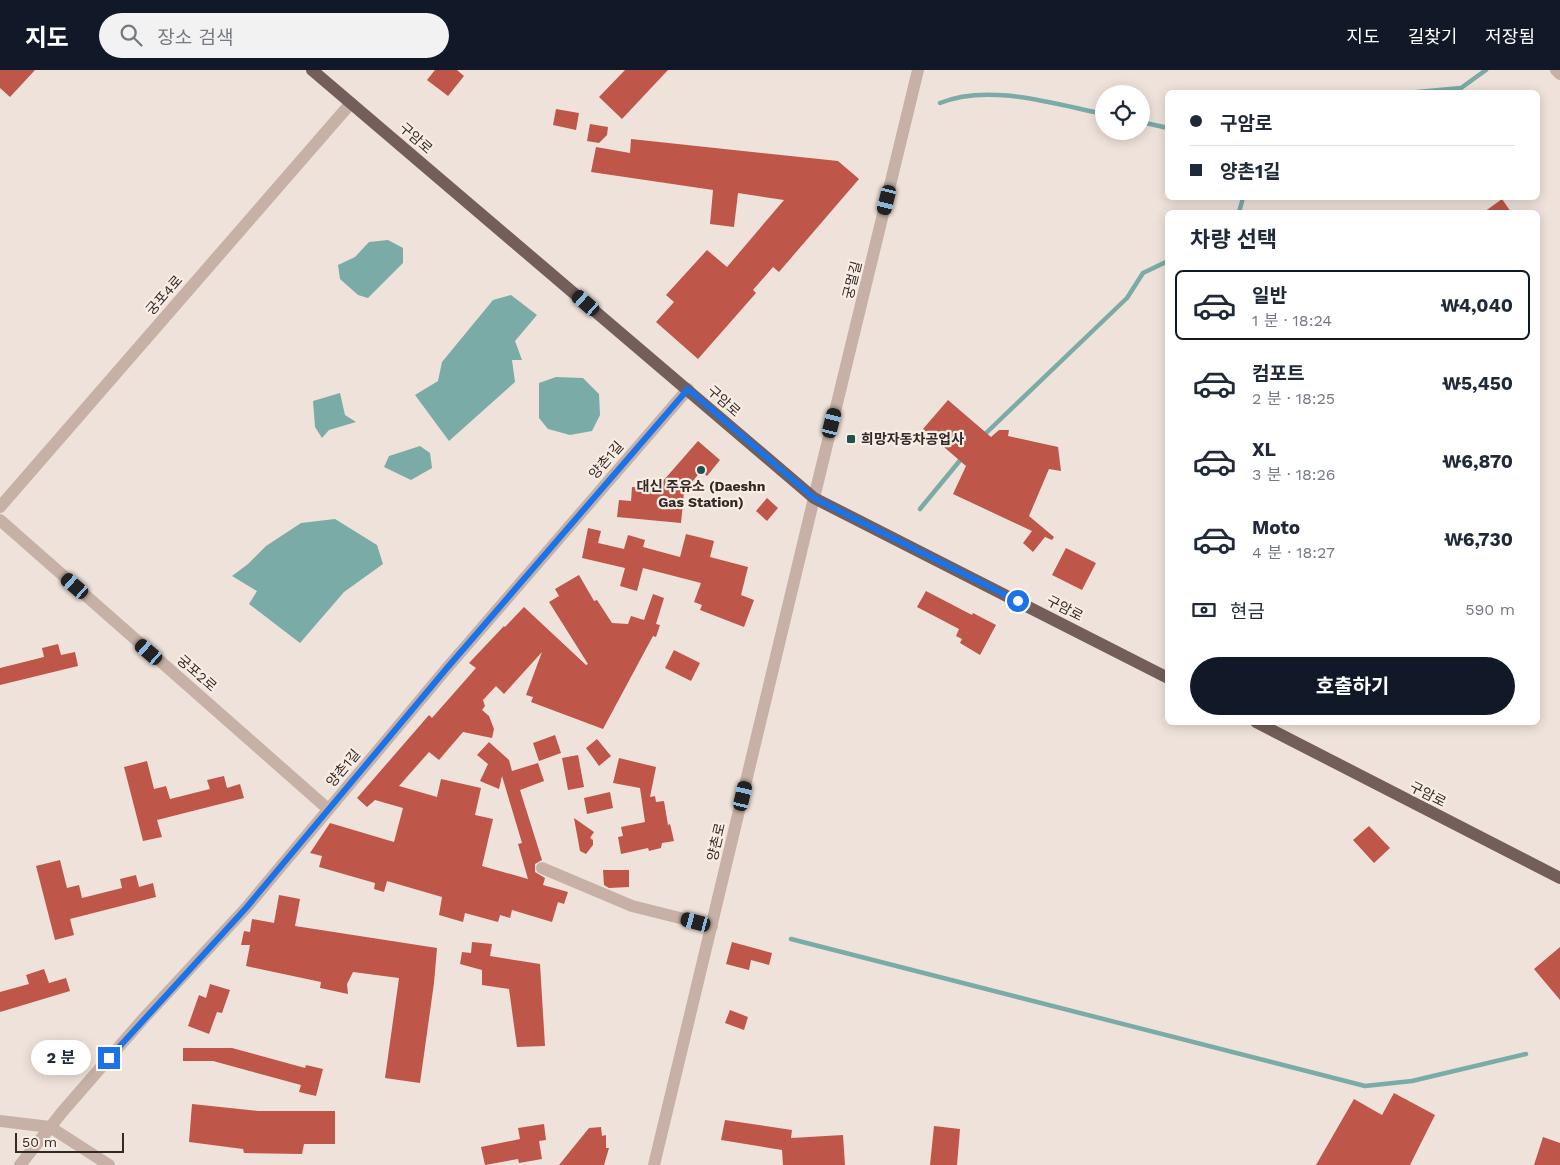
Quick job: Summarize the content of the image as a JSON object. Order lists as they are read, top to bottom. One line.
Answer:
{"streets":{"main road":["구암로"],"street":["궁멀길","궁포4로","양촌1길","궁포2로","양촌로"]},"crossings":[["구암로","궁멀길"],["구암로","궁포4로"],["구암로","양촌1길"],["구암로","양촌로"],["궁멀길","양촌로"],["양촌1길","궁포2로"]],"places":{"transit":["희망자동차공업사"],"other":["대신 주유소 (Daeshn Gas Station)"]},"scale_bar":"50 m","page":{"header":"지도","search":"장소 검색","nav":["지도","길찾기","저장됨"],"banner":["구암로","양촌1길"],"heading":"차량 선택","list":[{"name":"일반","note":"1 분 · 18:24","value":"₩4,040"},{"name":"컴포트","note":"2 분 · 18:25","value":"₩5,450"},{"name":"XL","note":"3 분 · 18:26","value":"₩6,870"},{"name":"Moto","note":"4 분 · 18:27","value":"₩6,730"}],"pay":["현금","590 m"],"buttons":"호출하기","bubble":"2 분","scale":"50 m"}}
